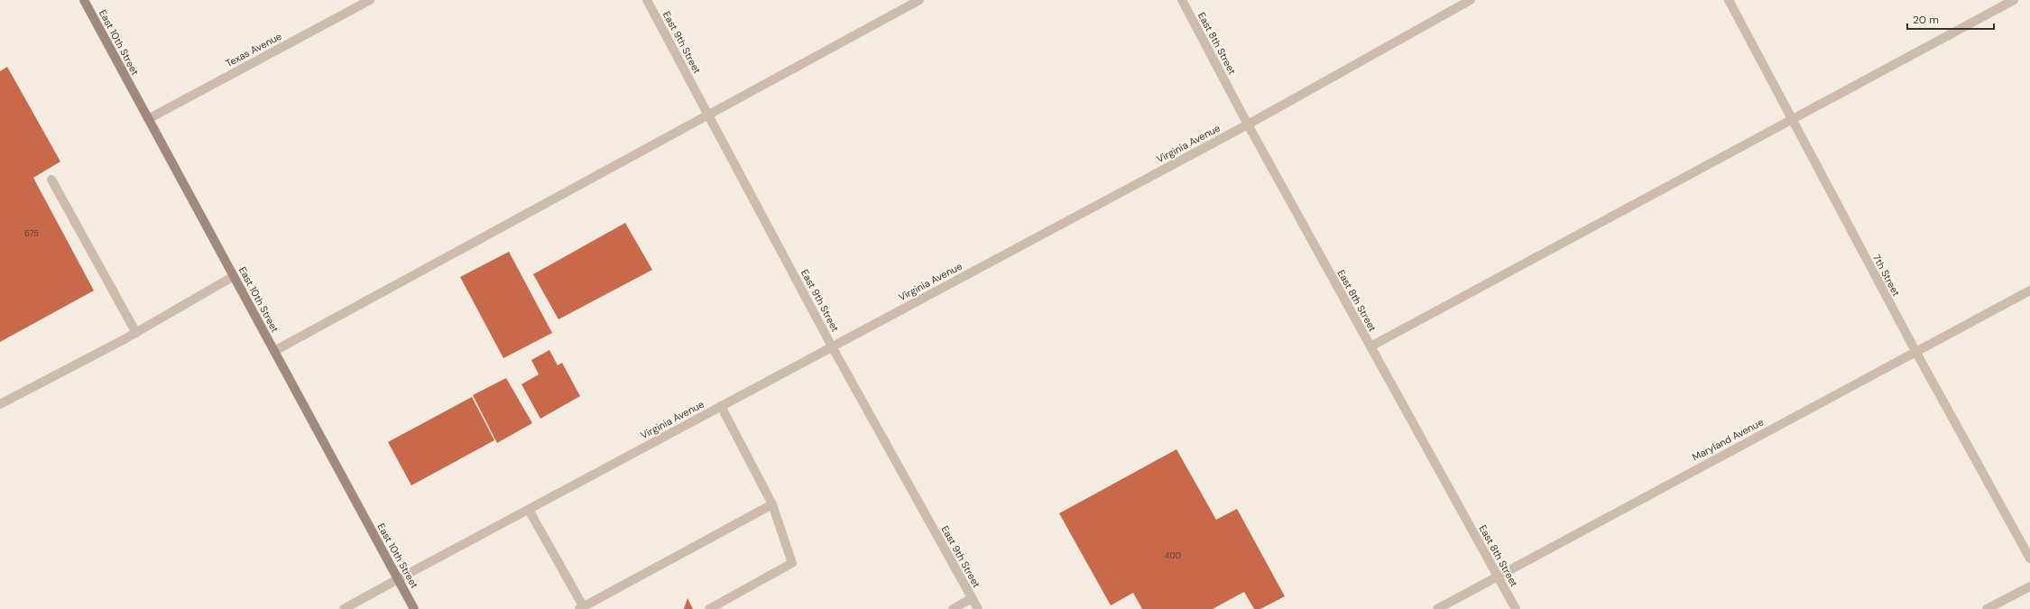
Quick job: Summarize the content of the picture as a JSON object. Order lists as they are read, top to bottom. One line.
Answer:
{"streets":{"main road":["East 10th Street"],"street":["East 9th Street","East 8th Street","Texas Avenue","Virginia Avenue","7th Street","Maryland Avenue"]},"crossings":[["East 10th Street","Texas Avenue"],["East 10th Street","Virginia Avenue"],["East 9th Street","Virginia Avenue"],["East 8th Street","Virginia Avenue"],["East 8th Street","Maryland Avenue"],["7th Street","Maryland Avenue"]],"house_numbers":["675","400"],"scale_bar":"20 m"}
